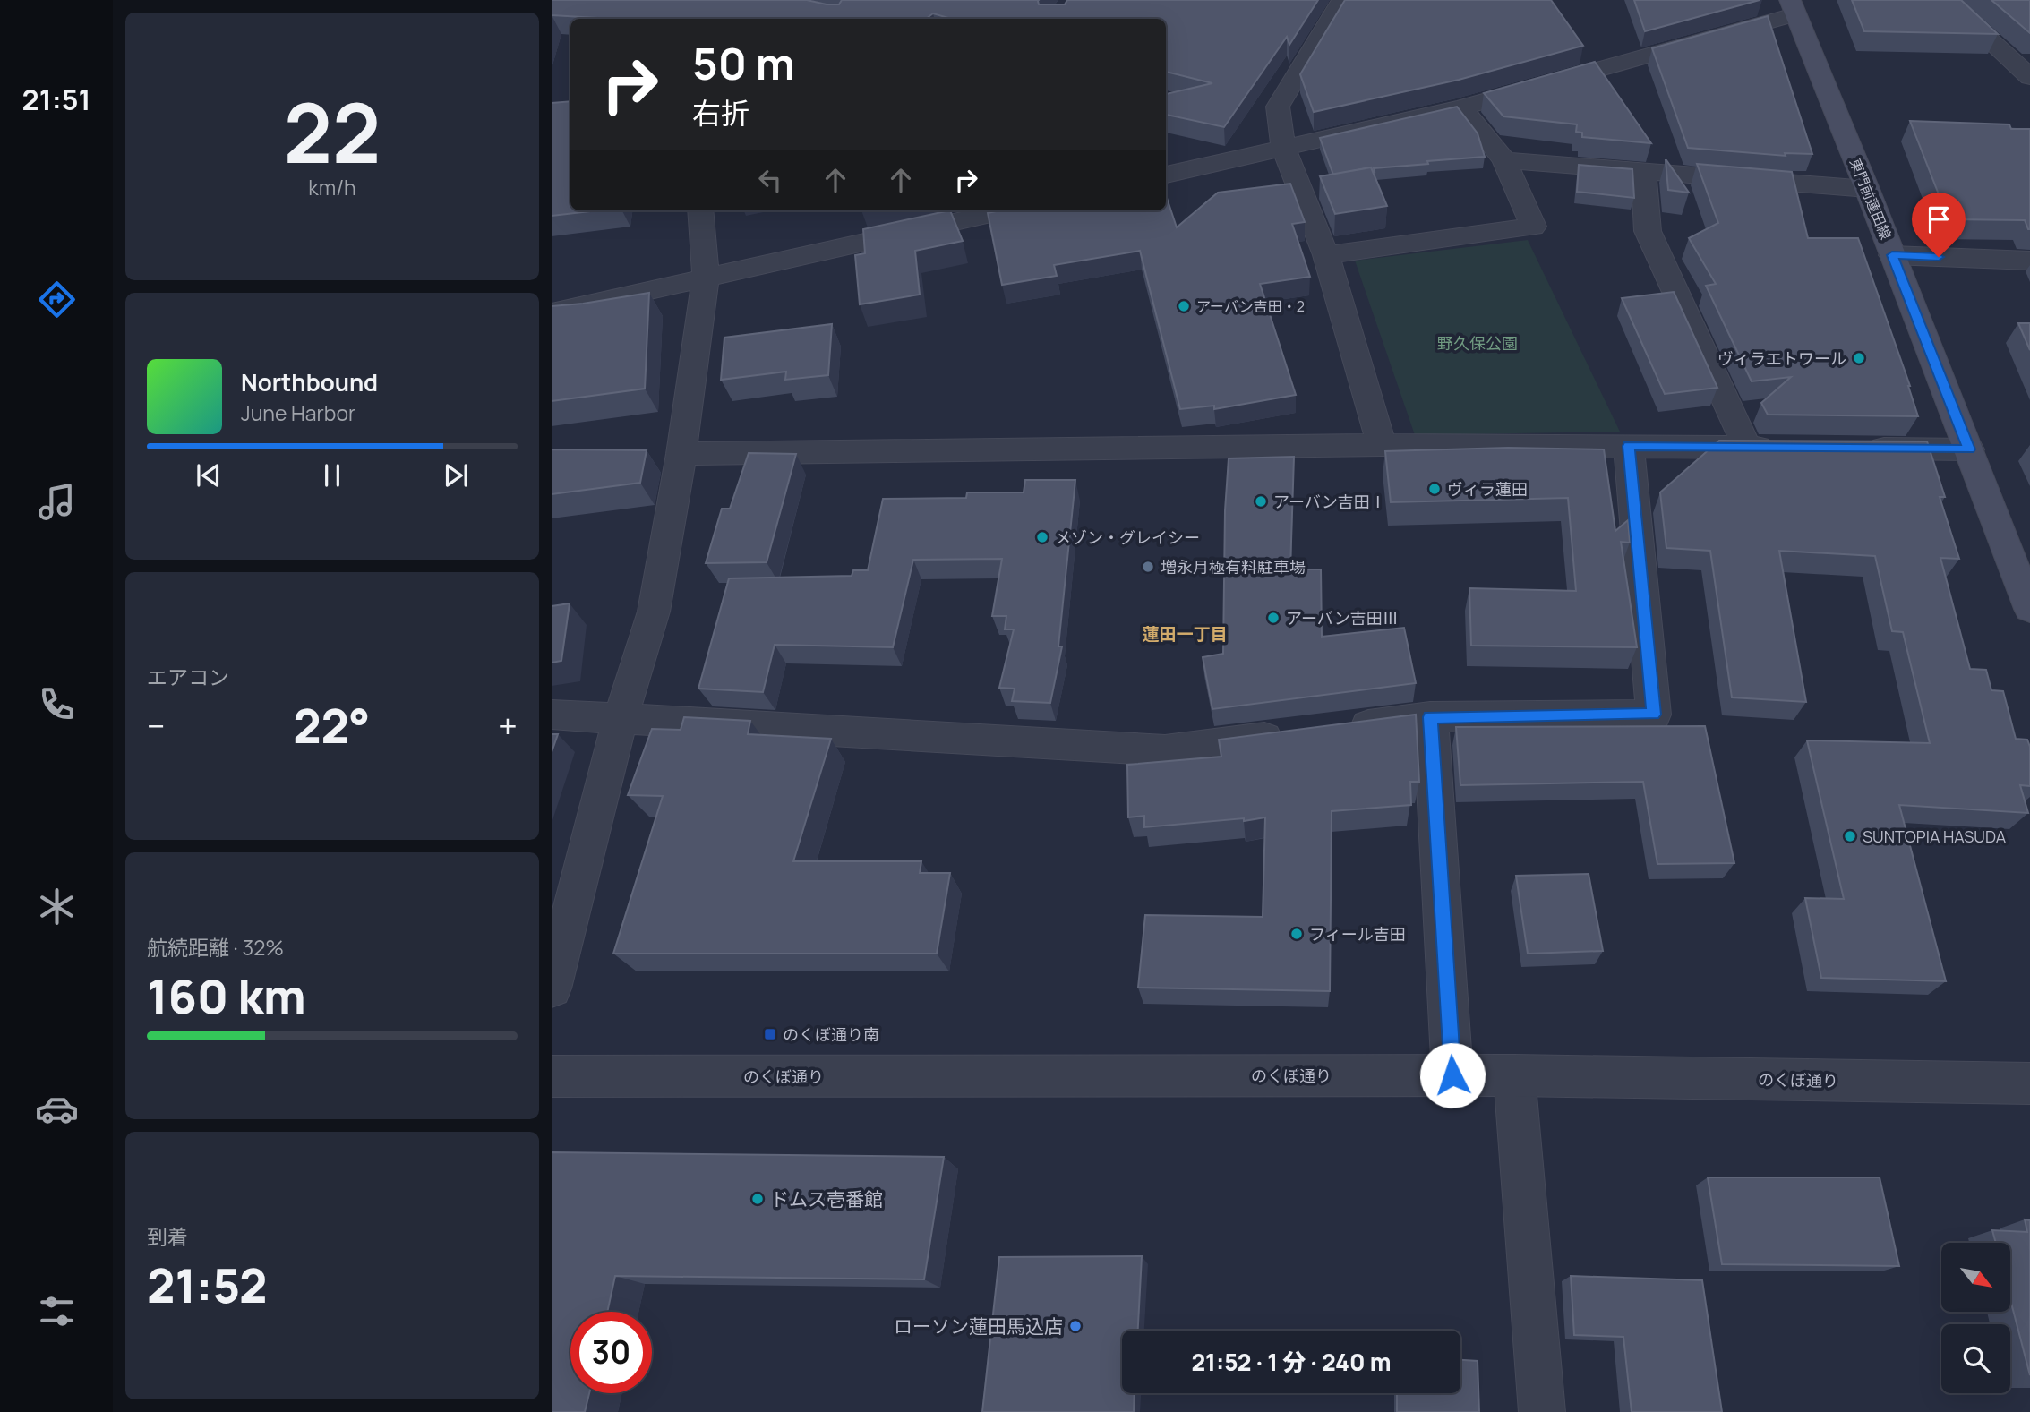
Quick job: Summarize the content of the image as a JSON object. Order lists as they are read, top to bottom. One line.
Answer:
{"streets":{"main road":["東門前蓮田線"],"street":["のくぼ通り"]},"districts":["蓮田一丁目"],"parks":["野久保公園"],"places":{"other":["アーバン吉田・2","ヴィラエトワール","ヴィラ蓮田","アーバン吉田Ⅰ","メゾン・グレイシー","増永月極有料駐車場","アーバン吉田Ⅲ","SUNTOPIA HASUDA","フィール吉田","ドムス壱番館","ローソン蓮田馬込店"],"transit":["のくぼ通り南"]},"north":"bottom right","page":{"tabs":"21:51","tile":[["22","km/h"],"エアコン",["航続距離 · 32%","160 km"],["到着","21:52"]],"turn":["50 m","右折"],"song":["Northbound","June Harbor"],"heat":["−","22°","+"],"limit":"30","trip":"21:52 · 1 分 · 240 m"}}
